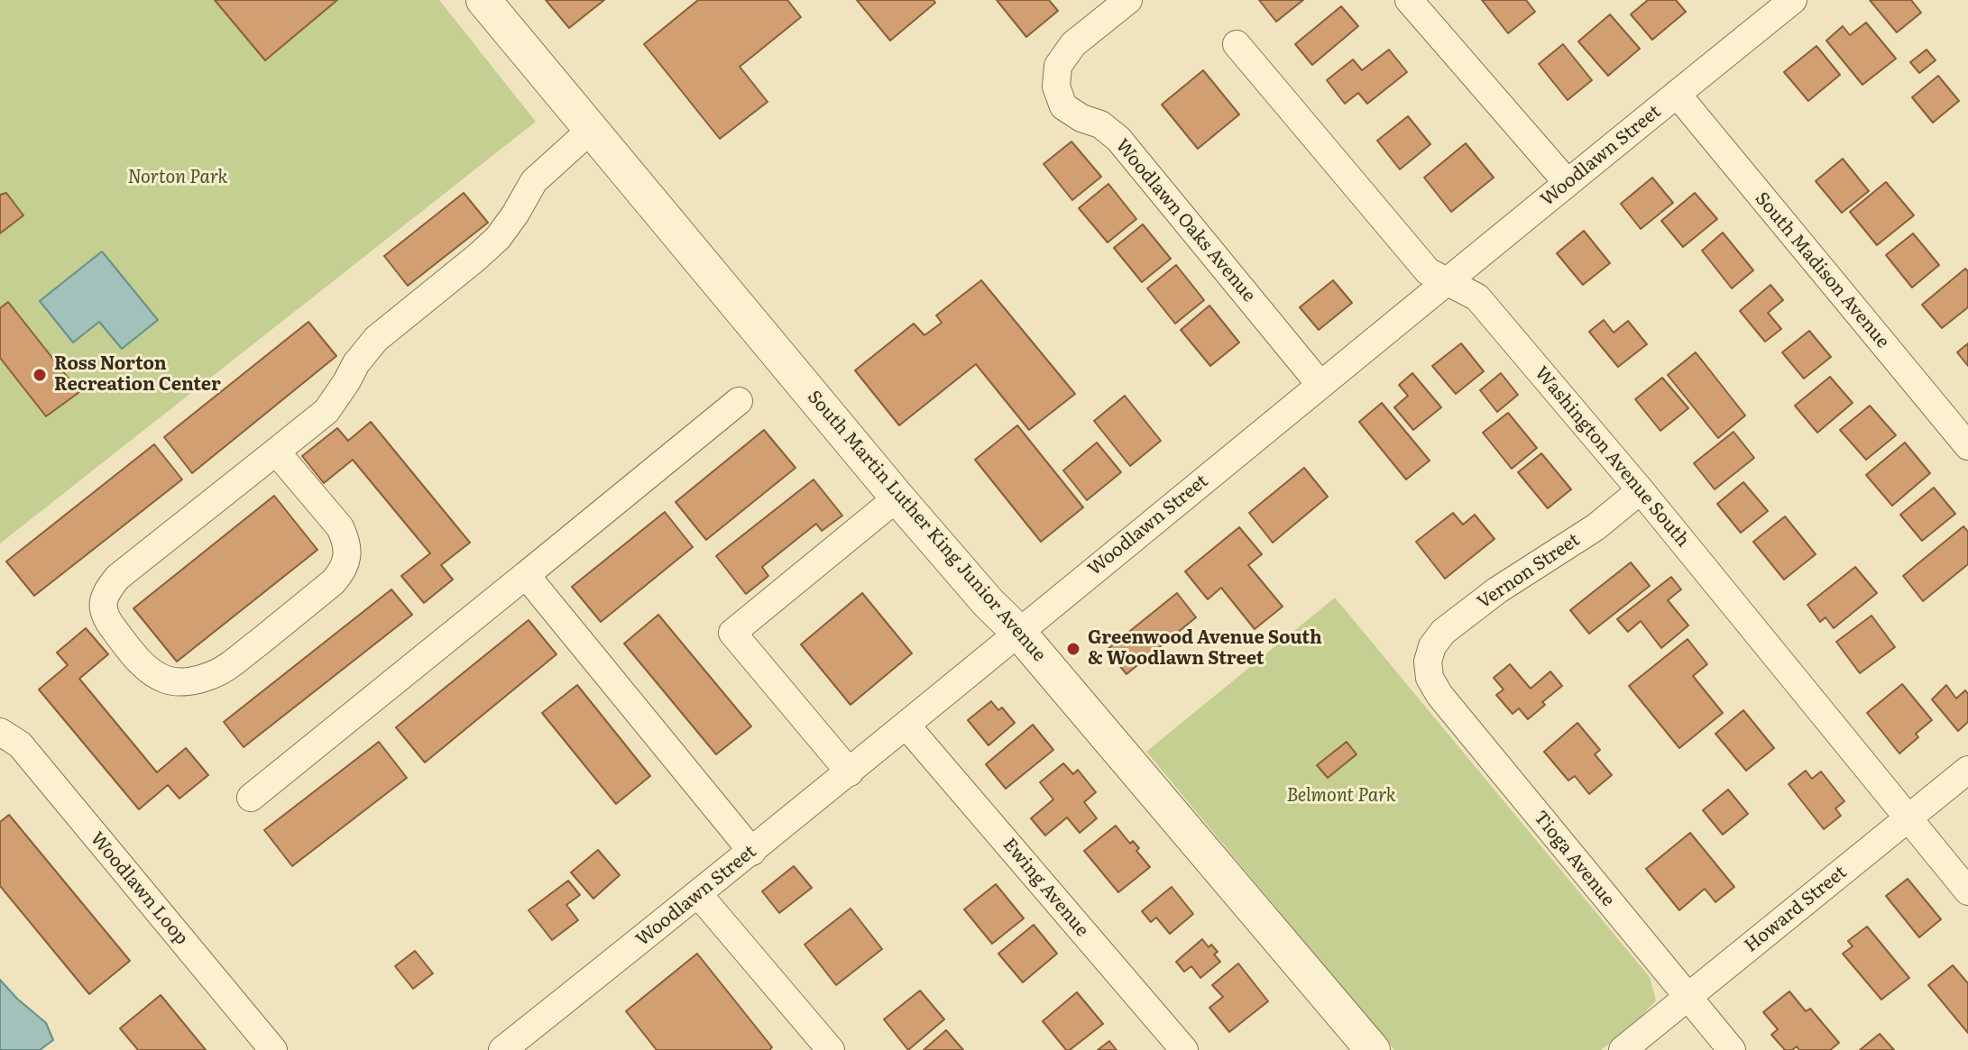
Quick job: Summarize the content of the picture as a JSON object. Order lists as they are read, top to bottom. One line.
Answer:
{"streets":{"street":["Woodlawn Street","Woodlawn Oaks Avenue","South Madison Avenue","Washington Avenue South","South Martin Luther King Junior Avenue","Vernon Street","Tioga Avenue","Ewing Avenue","Woodlawn Loop","Howard Street"]},"crossings":[["Woodlawn Street","Woodlawn Oaks Avenue"],["Woodlawn Street","South Madison Avenue"],["Woodlawn Street","Washington Avenue South"],["Woodlawn Street","South Martin Luther King Junior Avenue"],["Woodlawn Street","Ewing Avenue"],["Washington Avenue South","Vernon Street"],["Washington Avenue South","Howard Street"],["Vernon Street","Tioga Avenue"],["Tioga Avenue","Howard Street"]],"parks":["Norton Park","Belmont Park"],"places":["Ross Norton Recreation Center","Greenwood Avenue South & Woodlawn Street"]}
